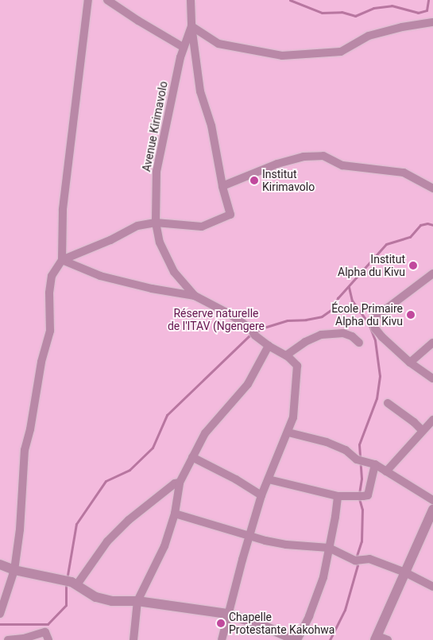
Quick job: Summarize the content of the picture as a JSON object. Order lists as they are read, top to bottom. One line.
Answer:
{"streets":{"street":["Avenue Kirimavolo"]},"parks":["Réserve naturelle de l'ITAV (Ngengere"],"places":["Institut Kirimavolo","Institut Alpha du Kivu","École Primaire Alpha du Kivu","Chapelle Protestante Kakohwa"]}
